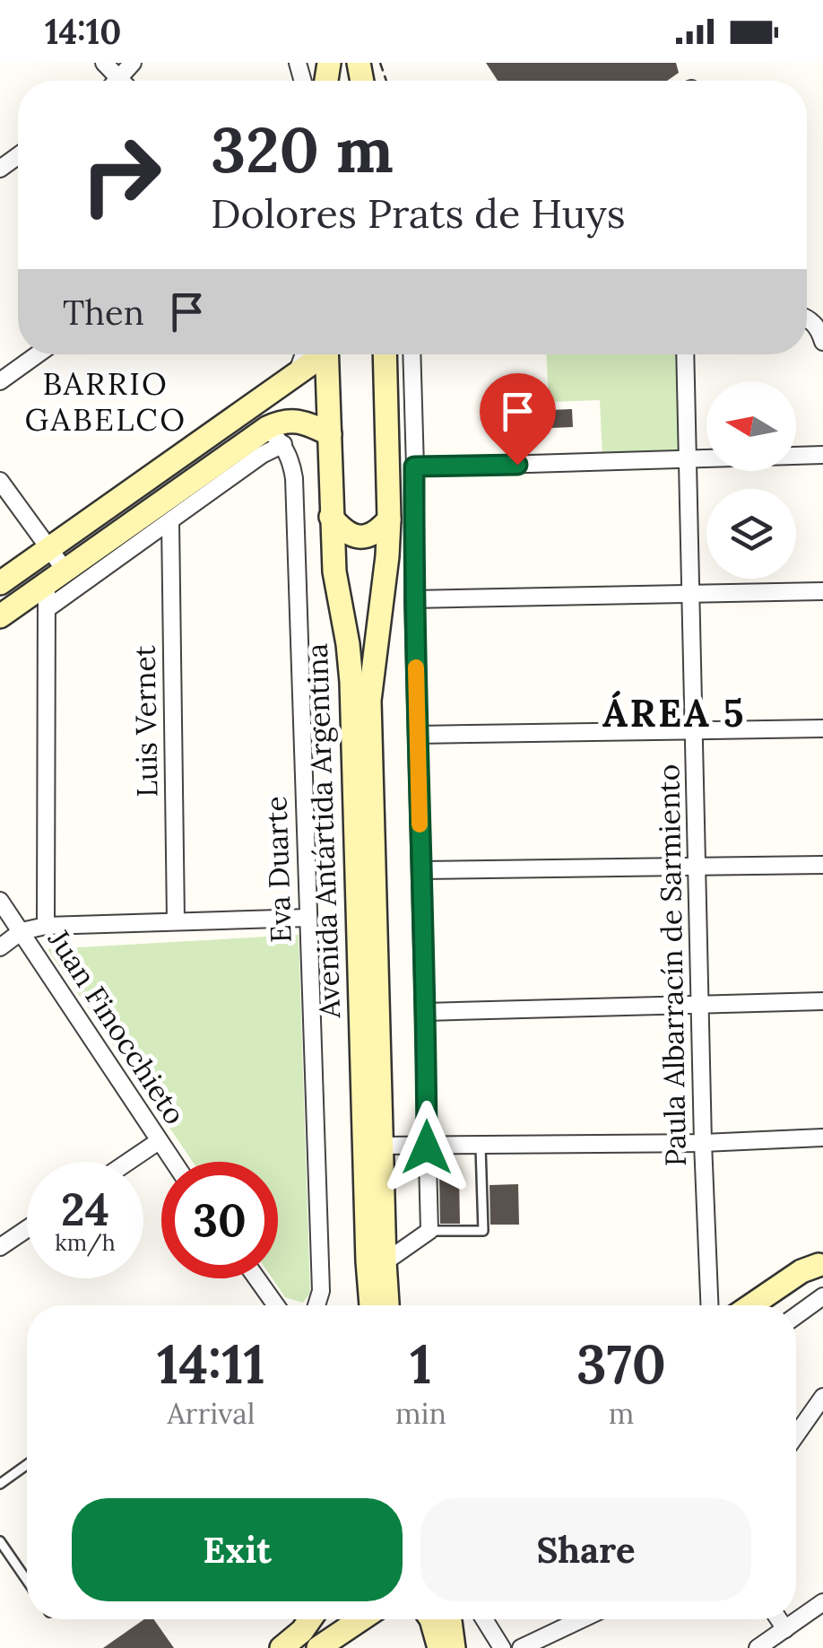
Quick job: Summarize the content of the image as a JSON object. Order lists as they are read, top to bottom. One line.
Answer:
{"streets":{"main road":["Avenida Antártida Argentina"],"street":["Luis Vernet","Eva Duarte","Paula Albarracín de Sarmiento","Juan Finocchieto"]},"districts":["BARRIO GABELCO","ÁREA 5"],"north":"left","page":{"status":"14:10","turn":["320 m","Dolores Prats de Huys"],"then":"Then","speed":"24 km/h","limit":"30","eta":["14:11","Arrival","1","min","370","m"],"buttons":["Exit","Share"]}}
